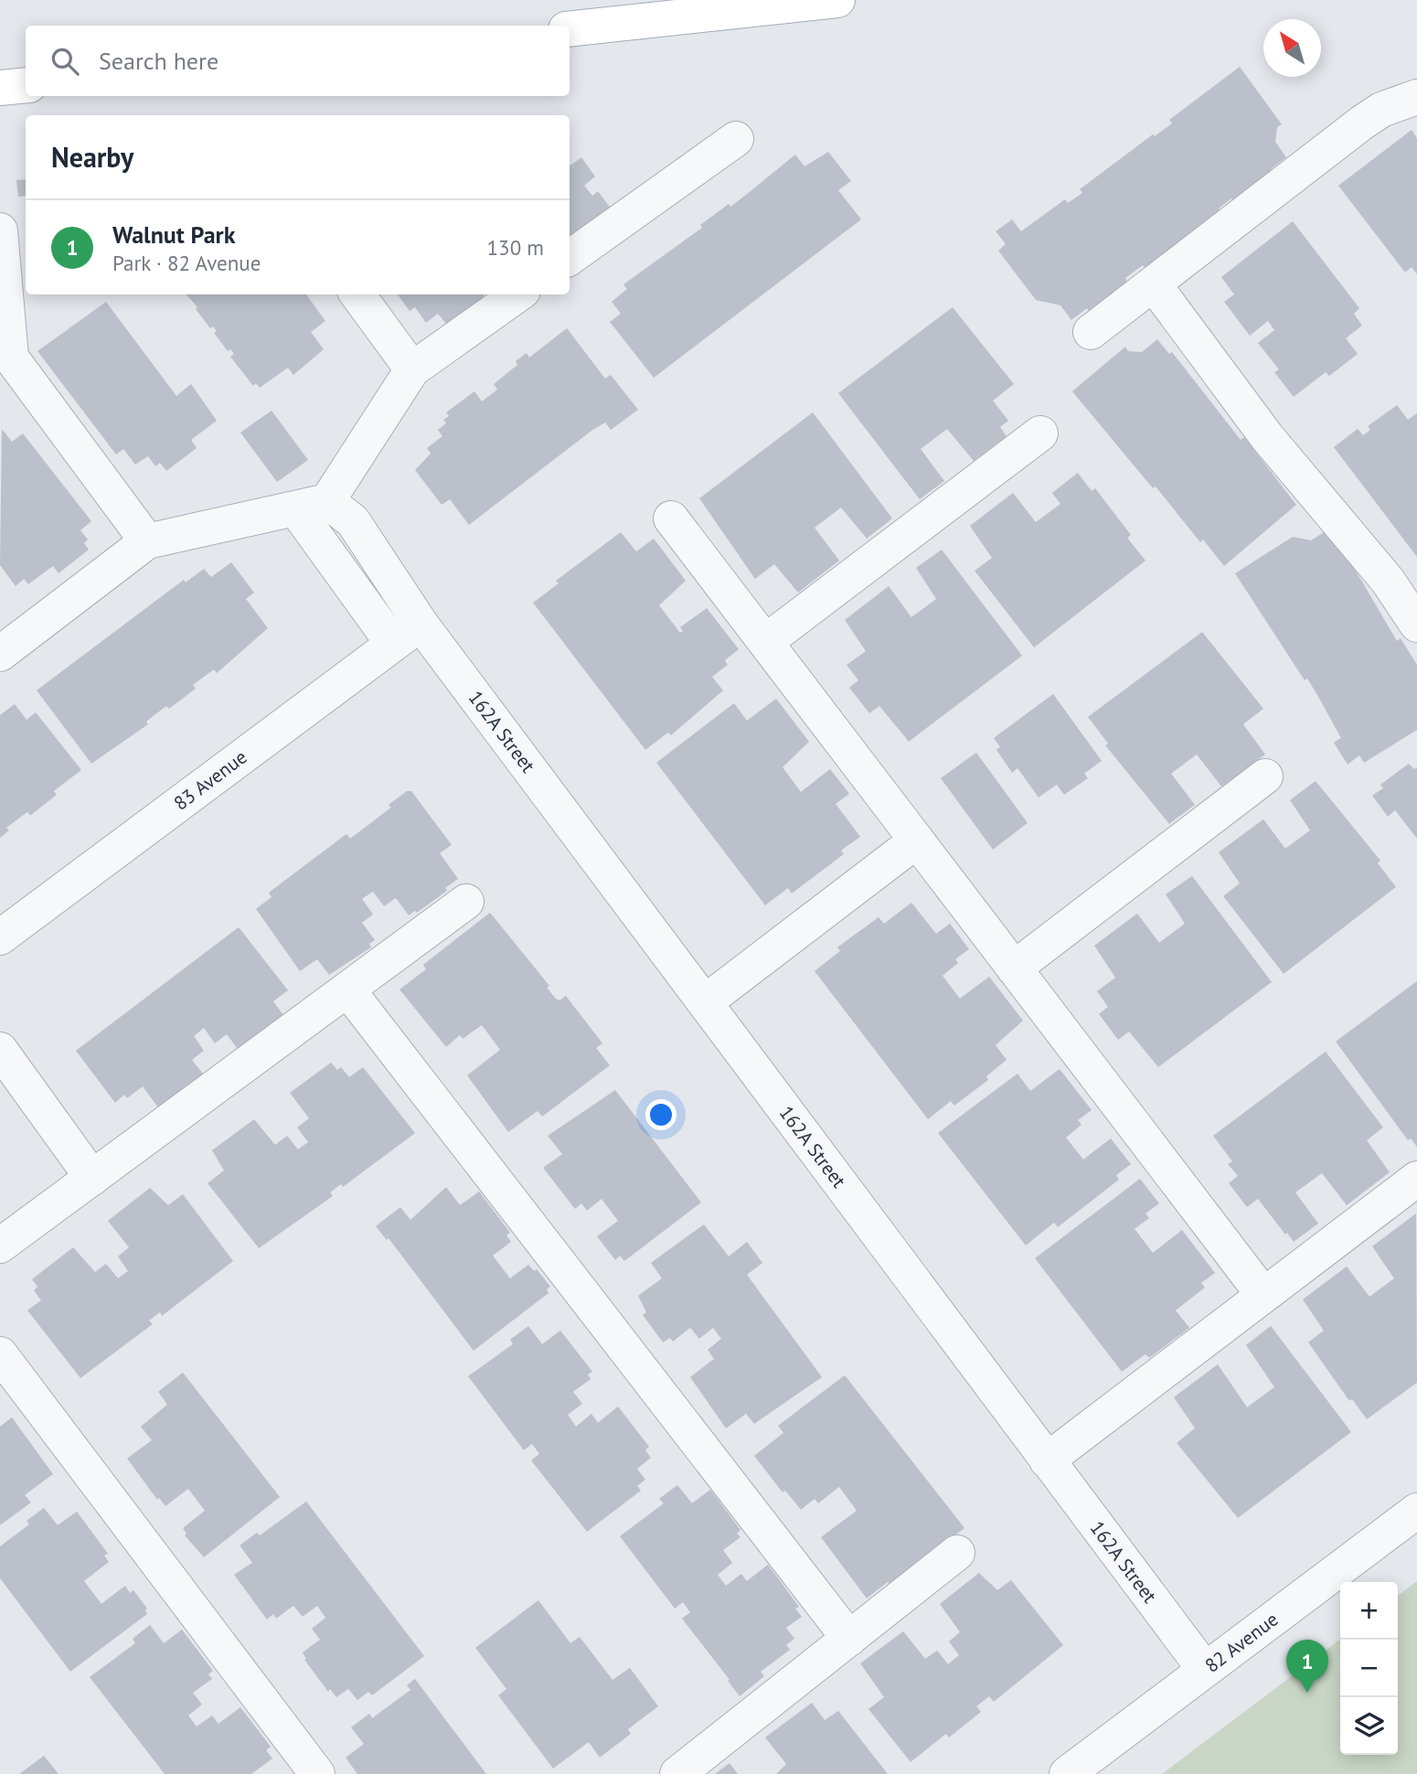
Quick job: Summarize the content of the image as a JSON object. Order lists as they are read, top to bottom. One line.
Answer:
{"streets":{"street":["162A Street","83 Avenue","82 Avenue"]},"crossings":[["162A Street","83 Avenue"],["162A Street","82 Avenue"]],"north":"top left","page":{"search":"Search here","heading":"Nearby","list":[{"mark":"1","name":"Walnut Park","note":"Park · 82 Avenue","value":"130 m"}],"map_buttons":["+","−"],"pins":"1"}}
